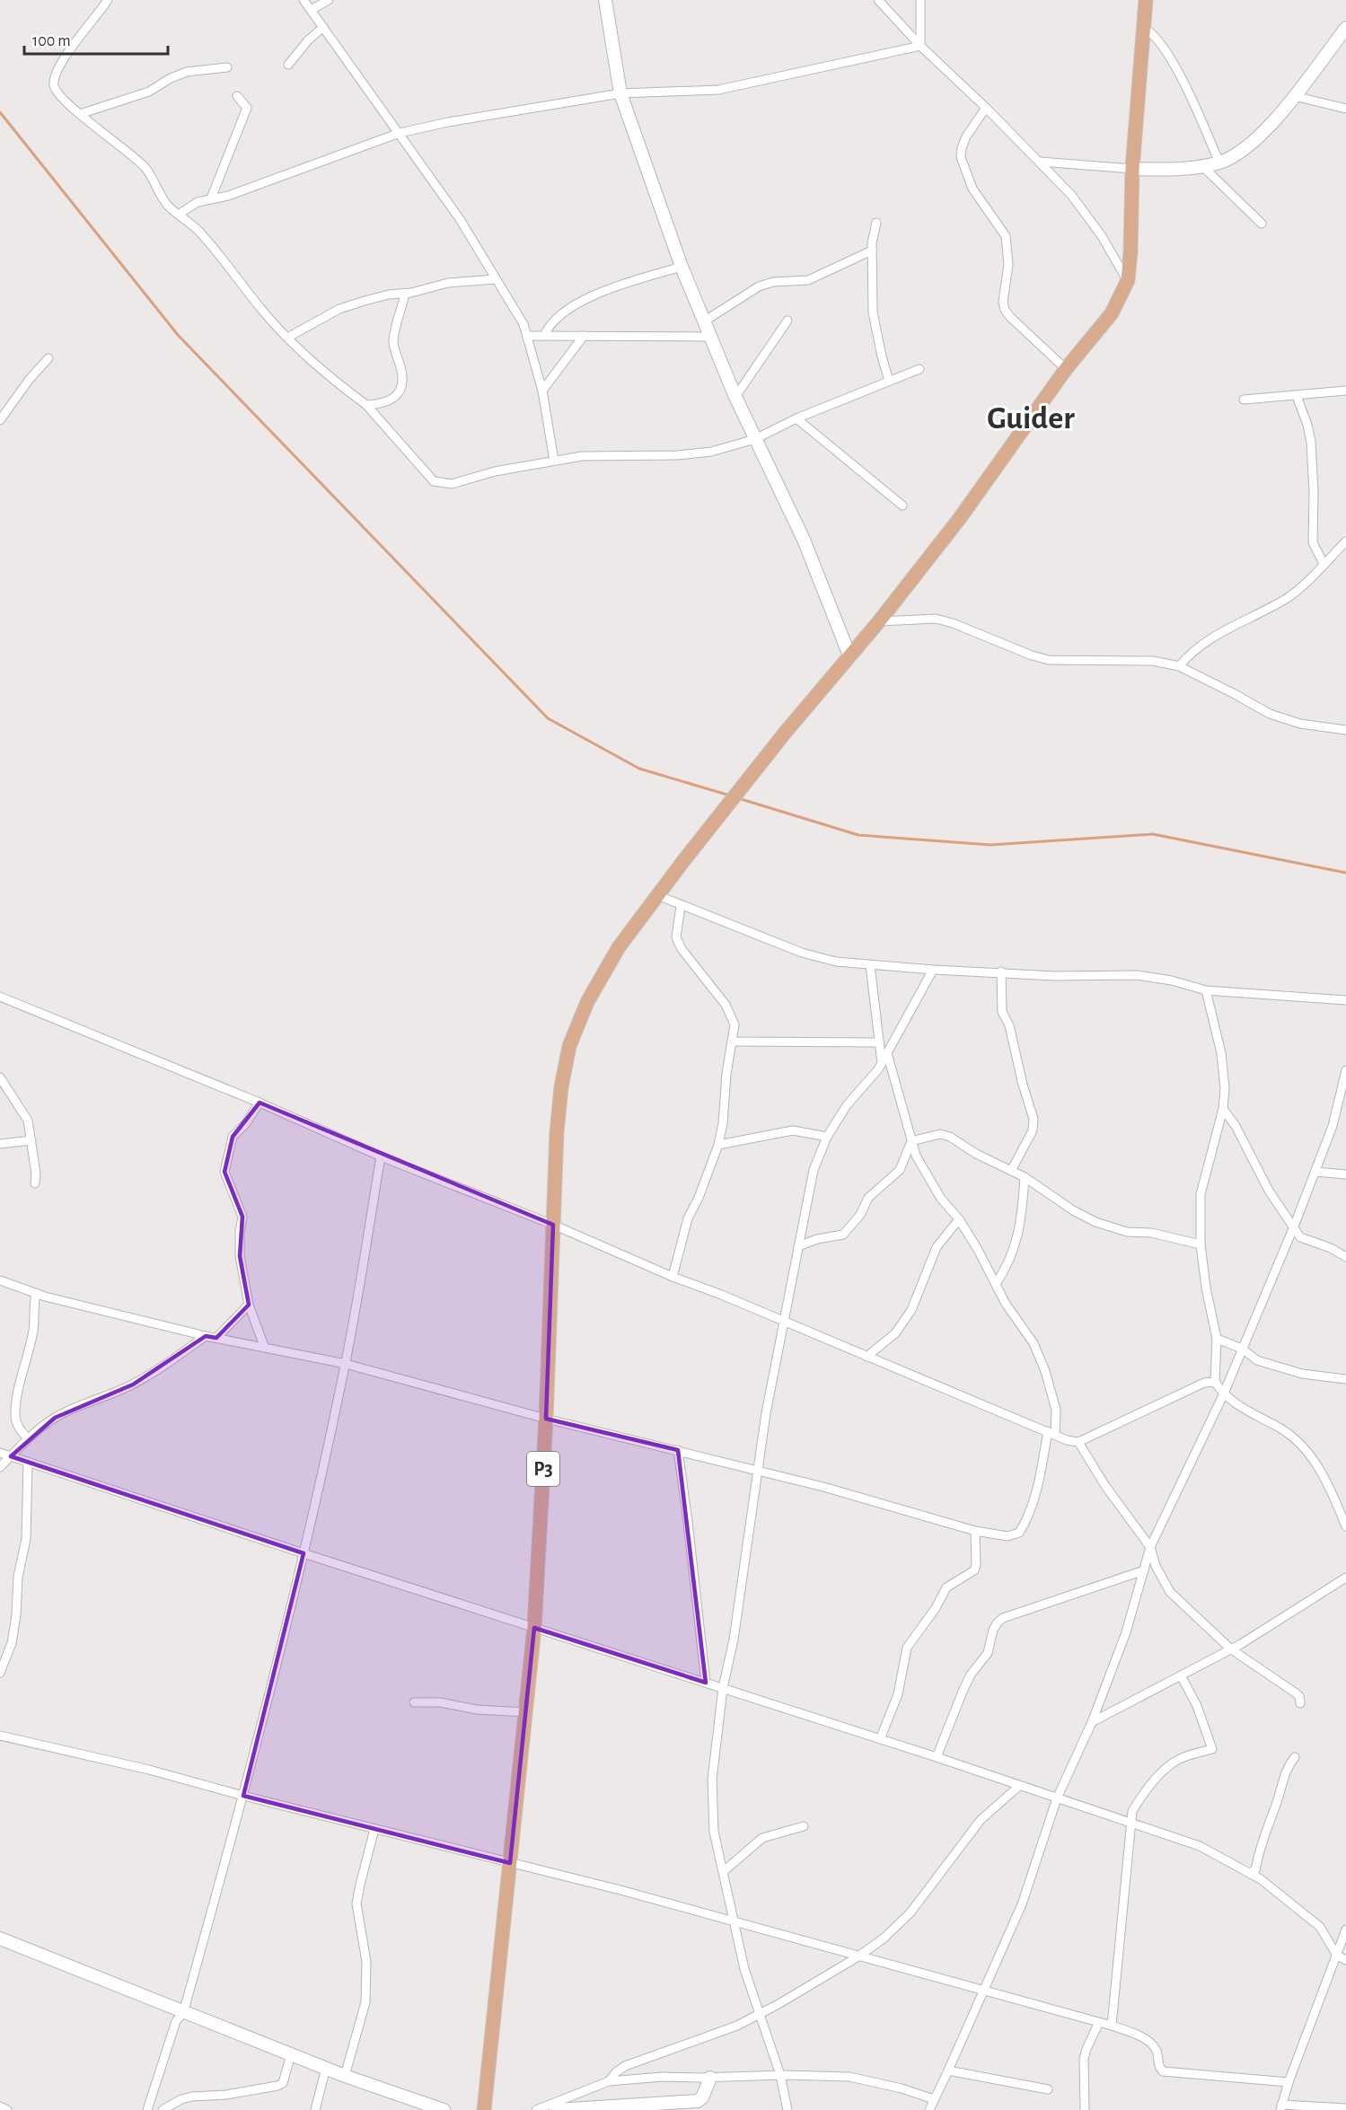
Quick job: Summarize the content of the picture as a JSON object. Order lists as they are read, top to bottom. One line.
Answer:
{"streets":{"main road":["P3"]},"districts":["Guider"],"scale_bar":"100 m"}
